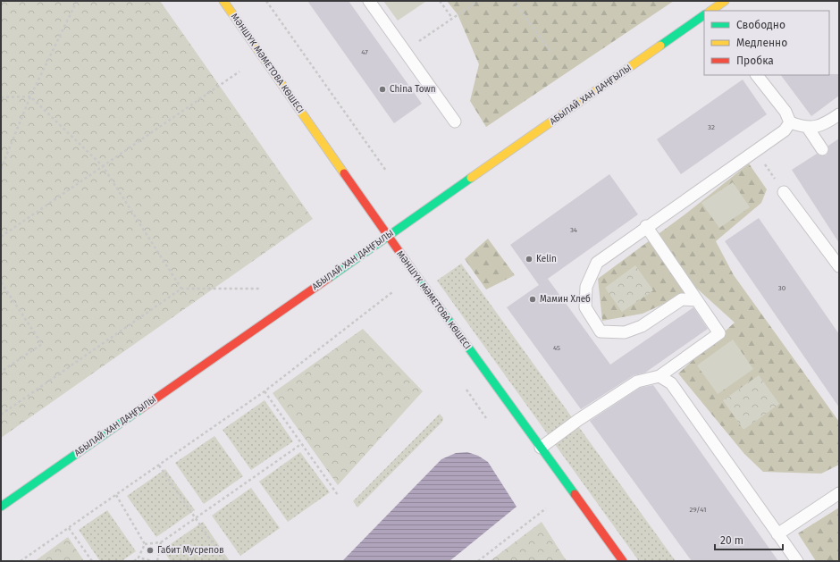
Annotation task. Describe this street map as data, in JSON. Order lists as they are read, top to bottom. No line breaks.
{"streets":{"street":["МӘНШҮК МӘМЕТОВА КӨШЕСІ","АБЫЛАЙ ХАН ДАҢҒЫЛЫ"]},"crossings":[["МӘНШҮК МӘМЕТОВА КӨШЕСІ","АБЫЛАЙ ХАН ДАҢҒЫЛЫ"]],"places":["China Town","Kelin","Мамин Хлеб","Габит Мусрепов"],"house_numbers":["47","32","34","30","45","29/41"],"legend":["Свободно","Медленно","Пробка"],"scale_bar":"20 m"}
